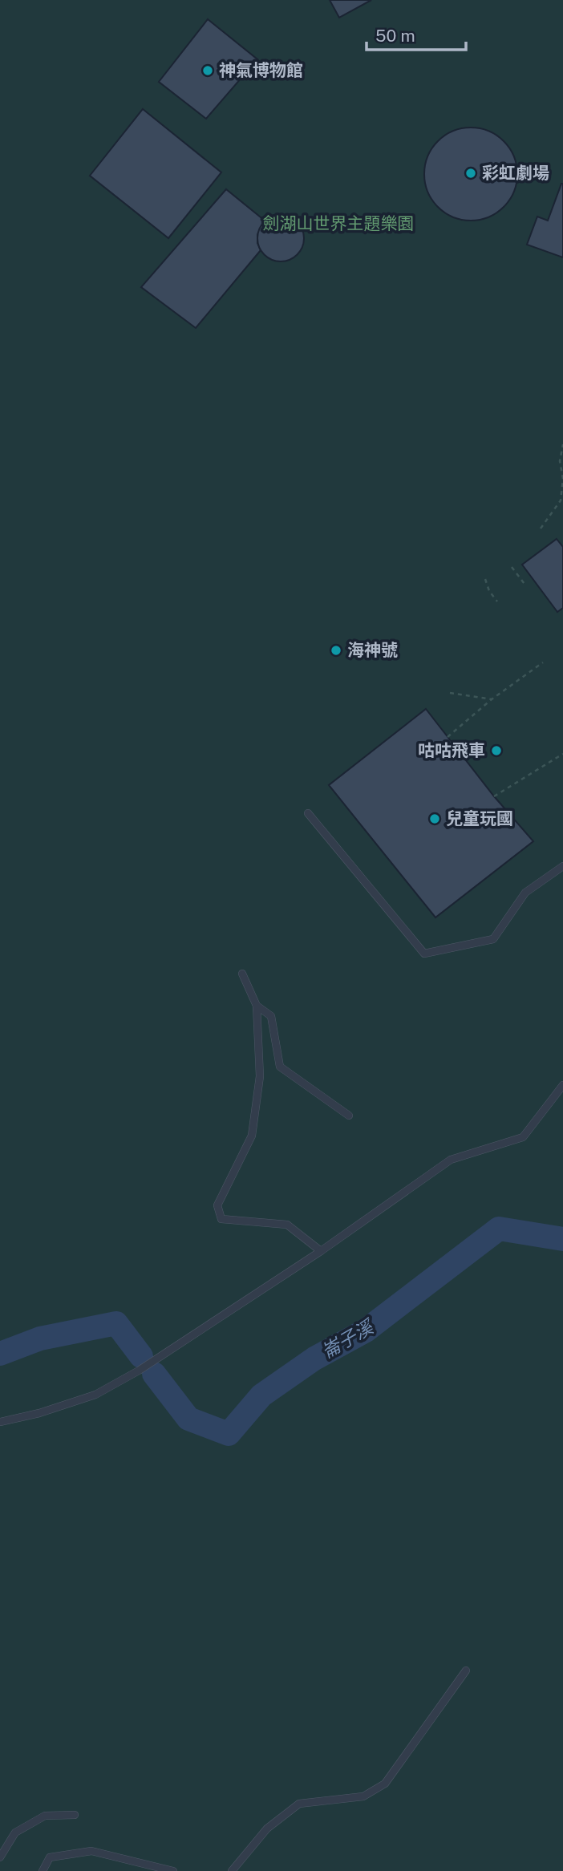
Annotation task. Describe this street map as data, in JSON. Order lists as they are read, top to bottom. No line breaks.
{"water":["崙子溪"],"parks":["劍湖山世界主題樂園"],"places":["神氣博物館","彩虹劇場","海神號","咕咕飛車","兒童玩國"],"scale_bar":"50 m"}
